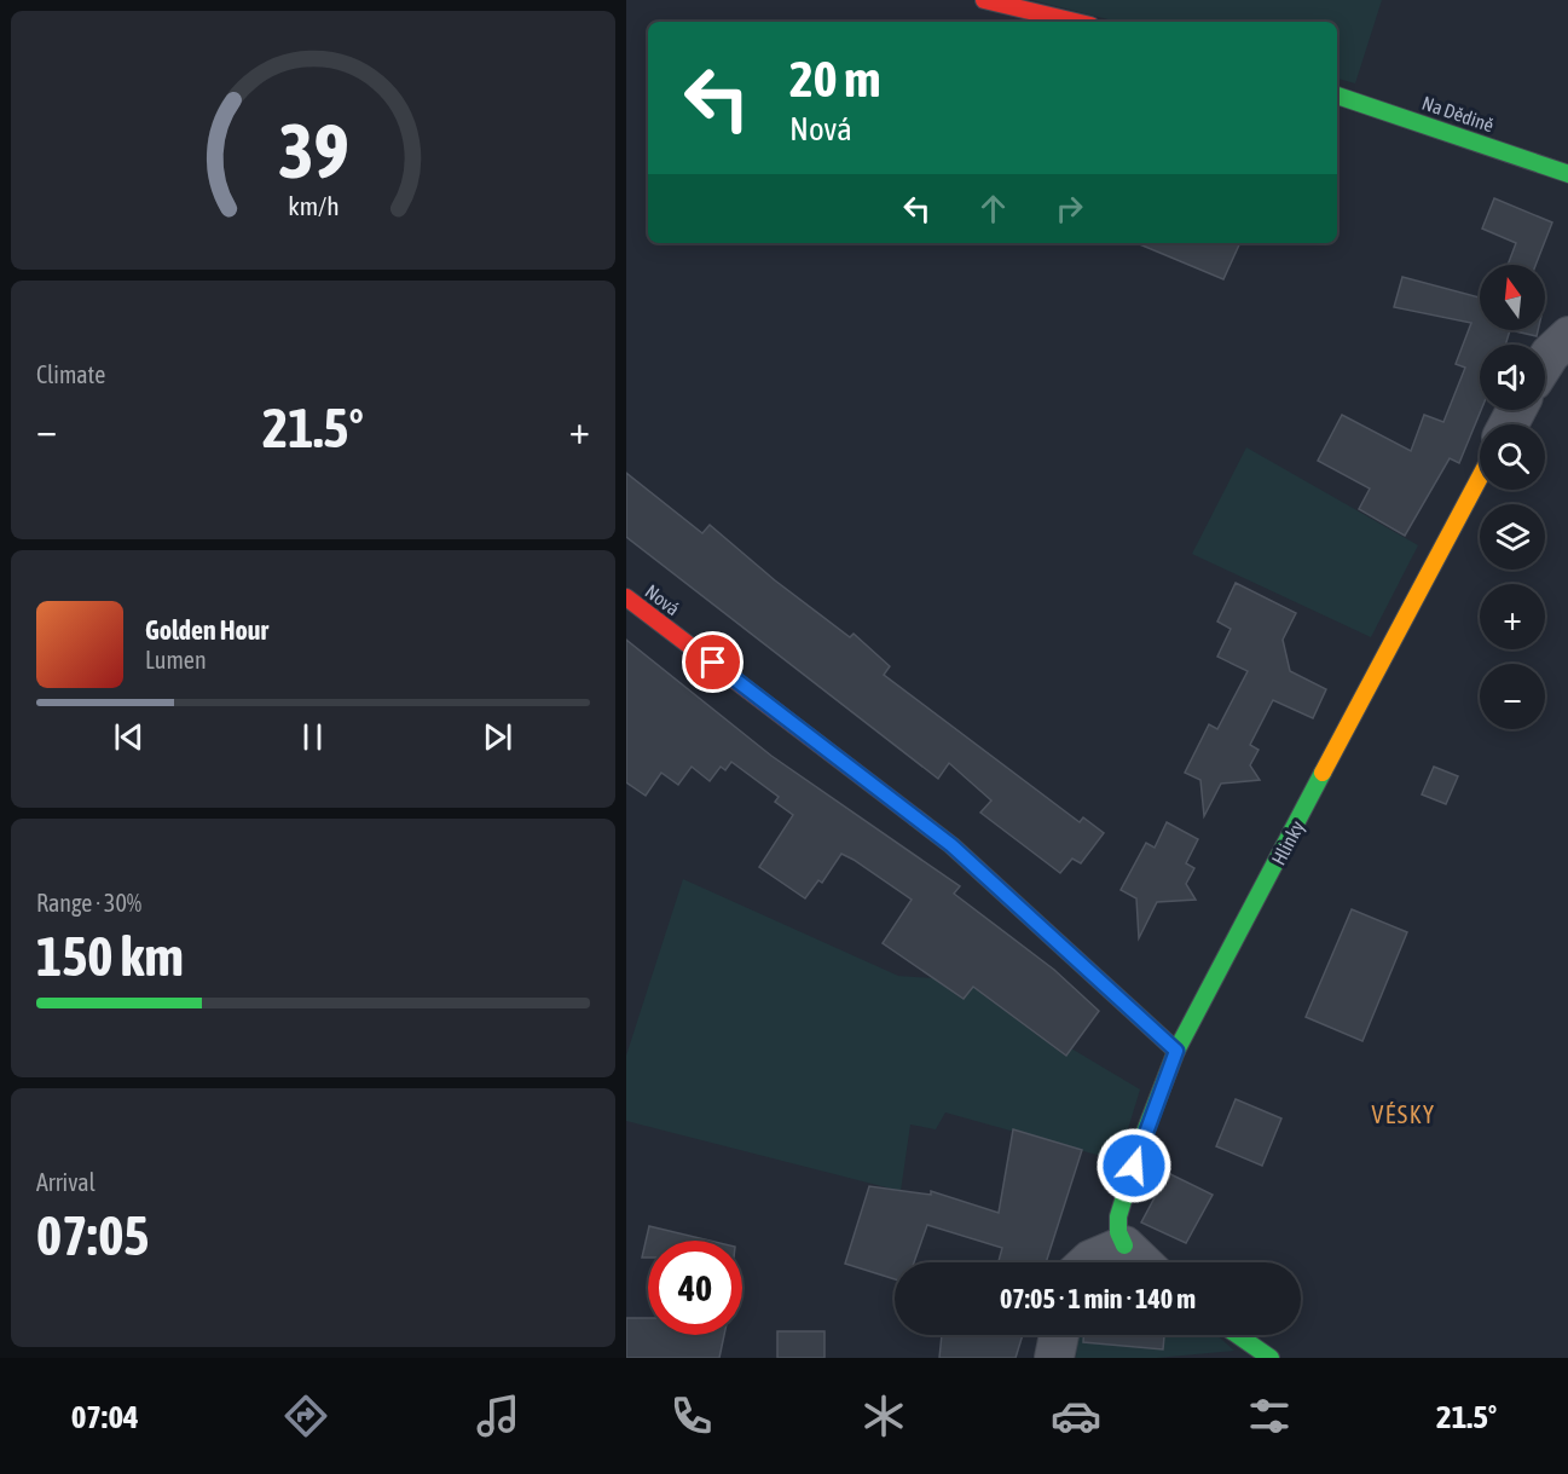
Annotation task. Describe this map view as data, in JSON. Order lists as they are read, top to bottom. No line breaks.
{"streets":{"street":["Na Dědině","Nová","Hlinky"]},"crossings":[["Nová","Hlinky"]],"districts":["VÉSKY"],"north":"top","page":{"turn":["20 m","Nová"],"map_buttons":["+","−"],"tile":["Climate",["Range · 30%","150 km"],["Arrival","07:05"]],"heat":["−","21.5°","+"],"song":["Golden Hour","Lumen"],"limit":"40","trip":"07:05 · 1 min · 140 m","tabs":["07:04","21.5°"],"gauge":["39","km/h"]}}
